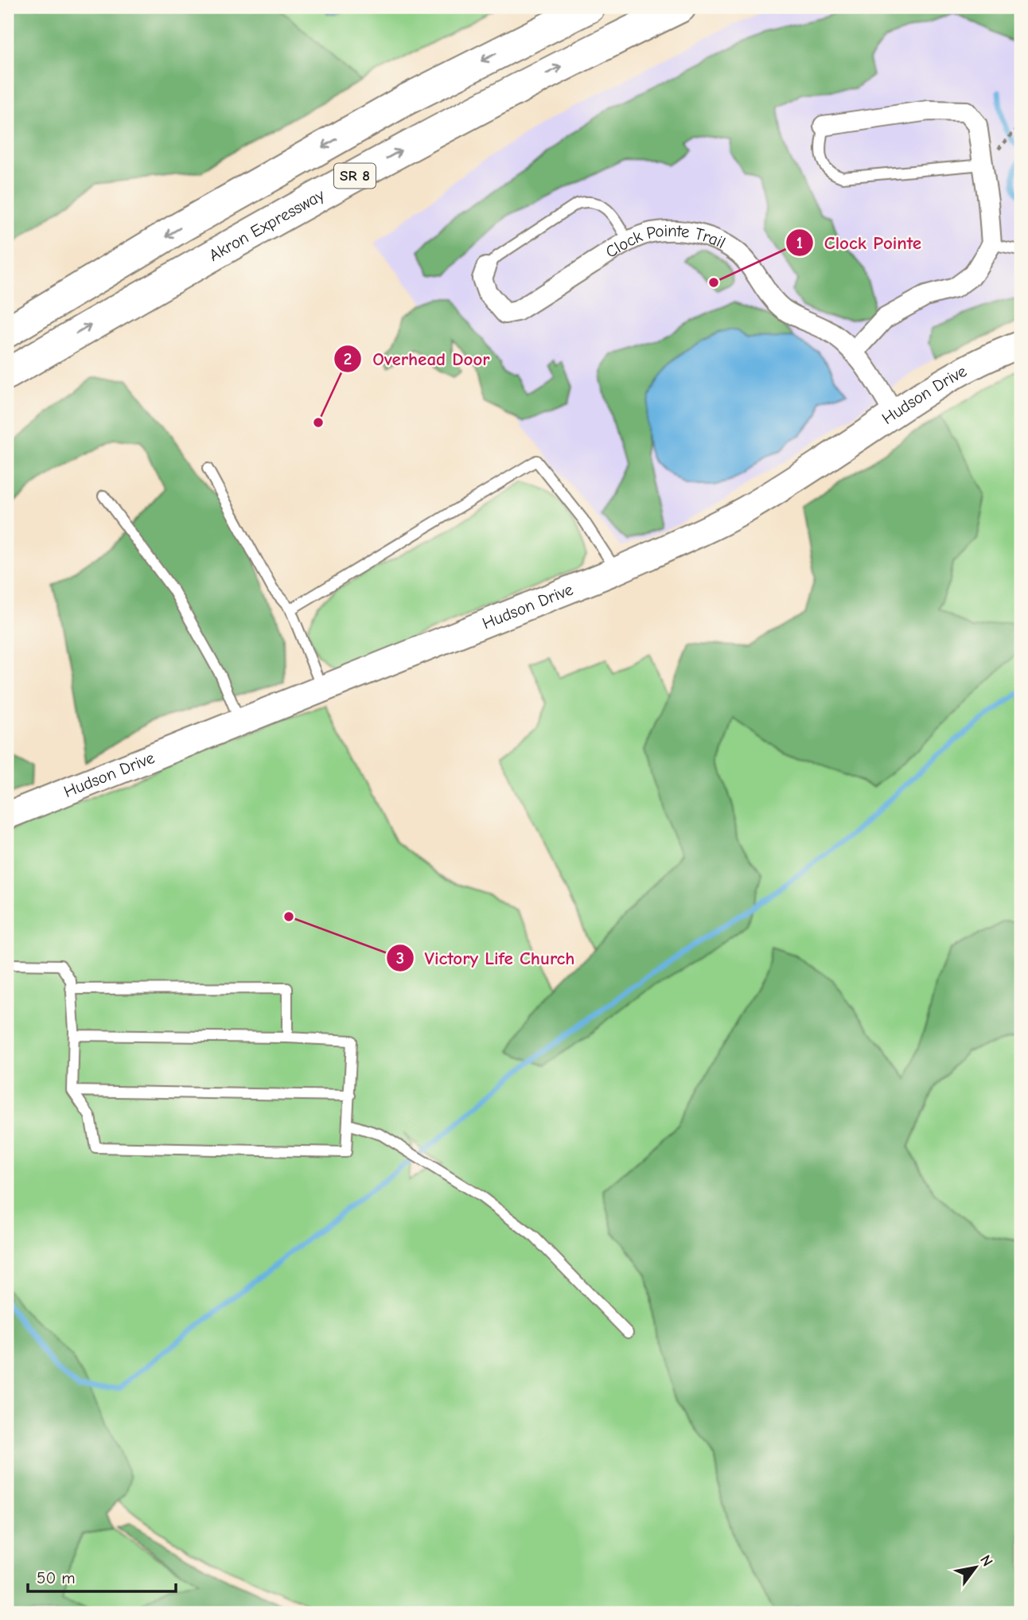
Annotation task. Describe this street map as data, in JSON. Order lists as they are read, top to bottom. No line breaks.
{"streets":{"highway":["SR 8","Akron Expressway"],"street":["Clock Pointe Trail","Hudson Drive"]},"crossings":[["Clock Pointe Trail","Hudson Drive"]],"places":["Clock Pointe","Overhead Door","Victory Life Church"],"scale_bar":"50 m","north":"top right"}
